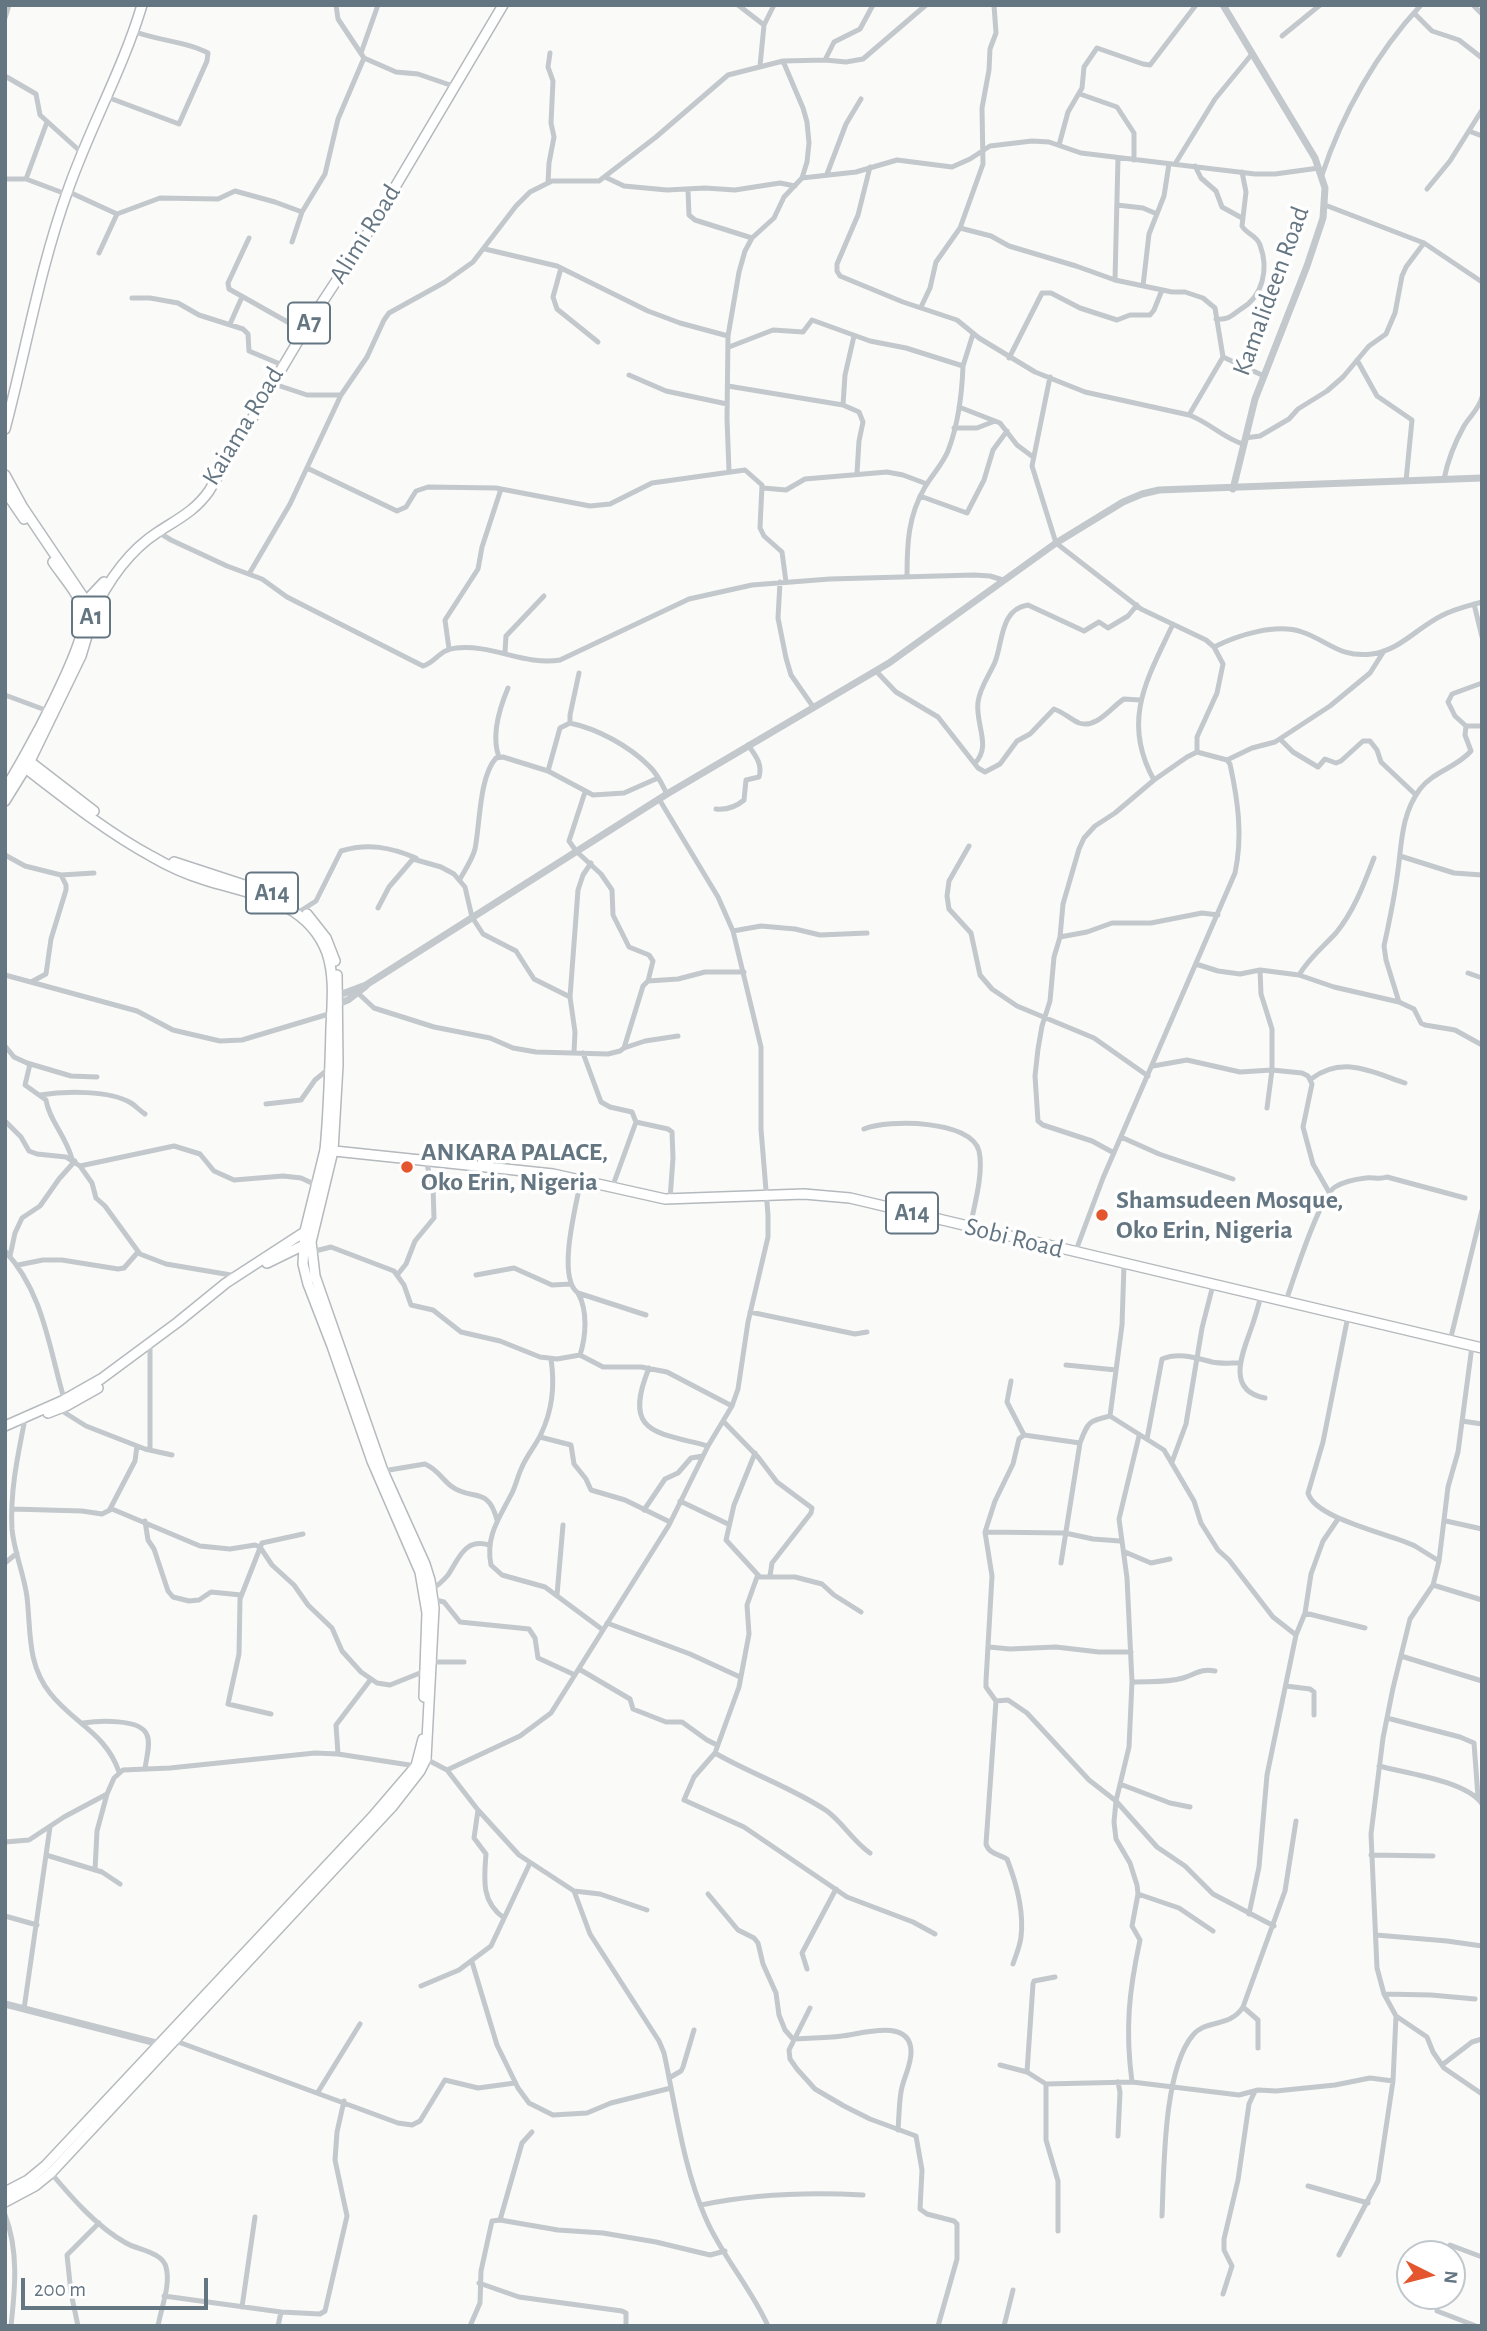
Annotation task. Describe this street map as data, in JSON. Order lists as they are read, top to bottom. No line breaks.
{"streets":{"main road":["Alimi Road","A7","Kaiama Road","A1","A14","Sobi Road"],"street":["Kamalideen Road"]},"crossings":[["Alimi Road","Kaiama Road"],["Alimi Road","A1"],["Kaiama Road","A1"],["A1","A14"],["A14","Sobi Road"]],"places":["ANKARA PALACE, Oko Erin, Nigeria","Shamsudeen Mosque, Oko Erin, Nigeria"],"scale_bar":"200 m","north":"right"}
